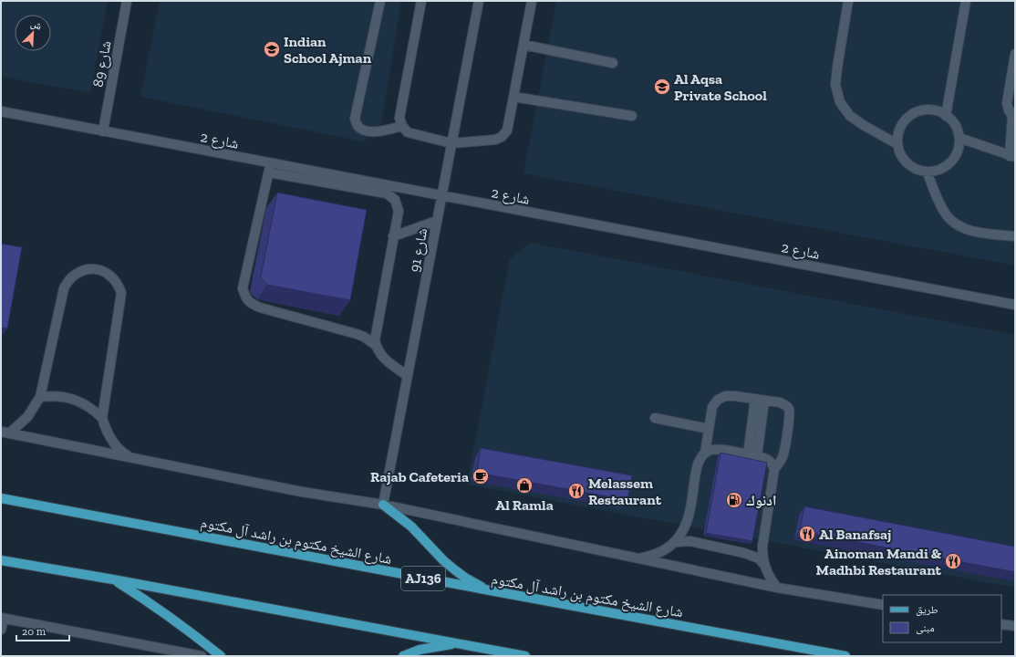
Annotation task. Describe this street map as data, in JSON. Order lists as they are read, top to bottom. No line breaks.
{"streets":{"main road":["شارع الشيخ مكتوم بن راشد آل مكتوم","AJ136"],"street":["شارع 89","شارع 2","شارع 91"]},"crossings":[["شارع 89","شارع 2"],["شارع 2","شارع 91"]],"places":{"school or university":["Indian School Ajman","Al Aqsa Private School"],"cafe":["Rajab Cafeteria"],"shop":["Al Ramla"],"restaurant":["Melassem Restaurant","Al Banafsaj","Ainoman Mandi & Madhbi Restaurant"],"fuel station":["ادنوك"]},"legend":["طريق","مبنى"],"scale_bar":"20 m","north":"top right"}
